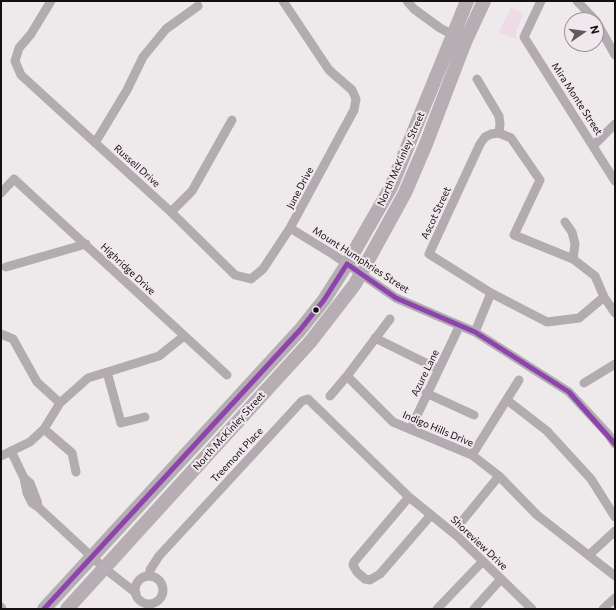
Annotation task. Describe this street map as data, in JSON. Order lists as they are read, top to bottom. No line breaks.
{"streets":{"main road":["North McKinley Street"],"street":["Mira Monte Street","Russell Drive","June Drive","Ascot Street","Mount Humphries Street","Highridge Drive","Azure Lane","Indigo Hills Drive","Treemont Place","Shoreview Drive"]},"crossings":[["North McKinley Street","Mount Humphries Street"],["Russell Drive","June Drive"],["June Drive","Mount Humphries Street"],["Mount Humphries Street","Azure Lane"],["Azure Lane","Indigo Hills Drive"],["Treemont Place","Shoreview Drive"]],"north":"right"}
